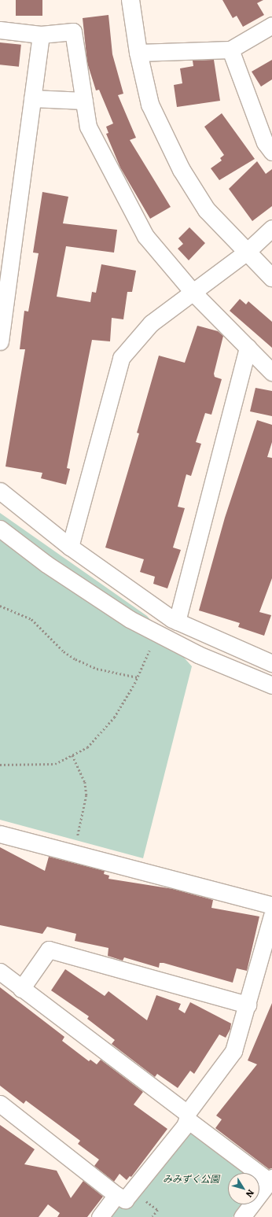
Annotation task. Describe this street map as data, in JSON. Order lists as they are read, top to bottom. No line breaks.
{"parks":["みみずく公園"],"north":"bottom right"}
